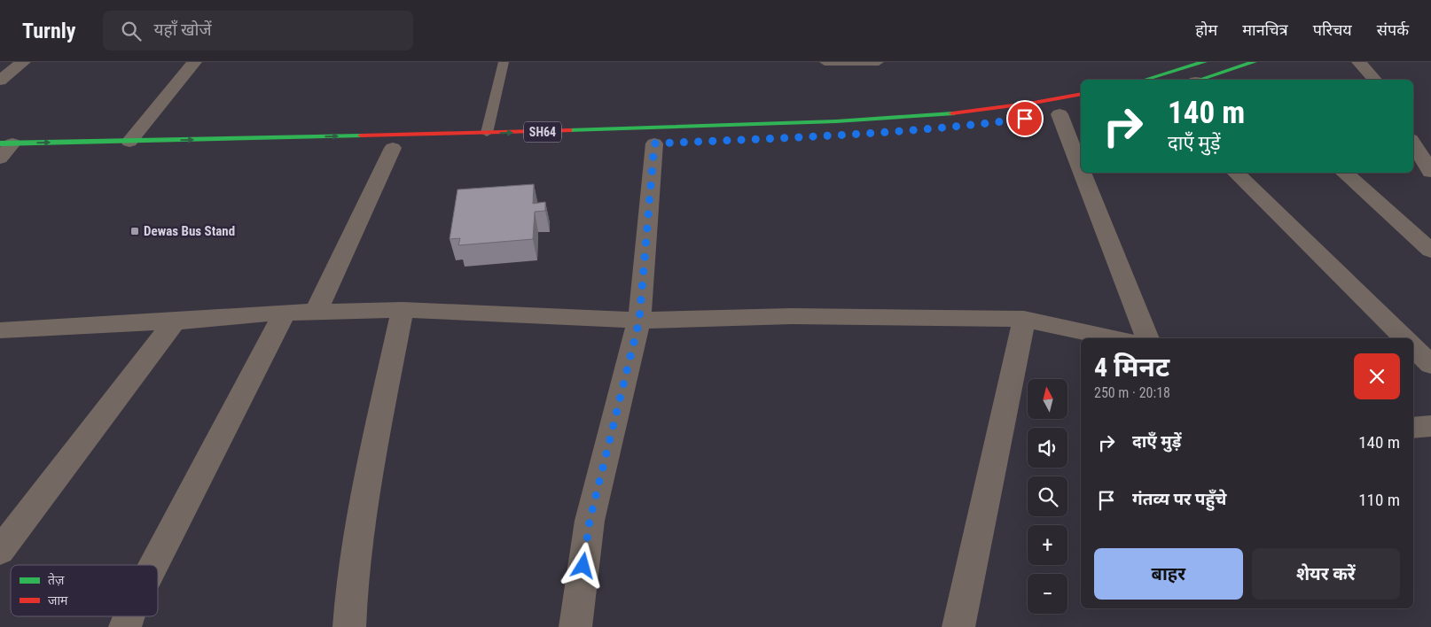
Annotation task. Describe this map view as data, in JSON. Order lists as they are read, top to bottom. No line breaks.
{"streets":{"main road":["SH64"]},"places":{"transit":["Dewas Bus Stand"]},"legend":["तेज़","जाम"],"north":"top","page":{"header":"Turnly","search":"यहाँ खोजें","nav":["होम","मानचित्र","परिचय","संपर्क"],"turn":["140 m","दाएँ मुड़ें"],"heading":["4 मिनट","250 m · 20:18"],"map_buttons":["+","−"],"list":[{"name":"दाएँ मुड़ें","value":"140 m"},{"name":"गंतव्य पर पहुँचे","value":"110 m"}],"buttons":["बाहर","शेयर करें"]}}
